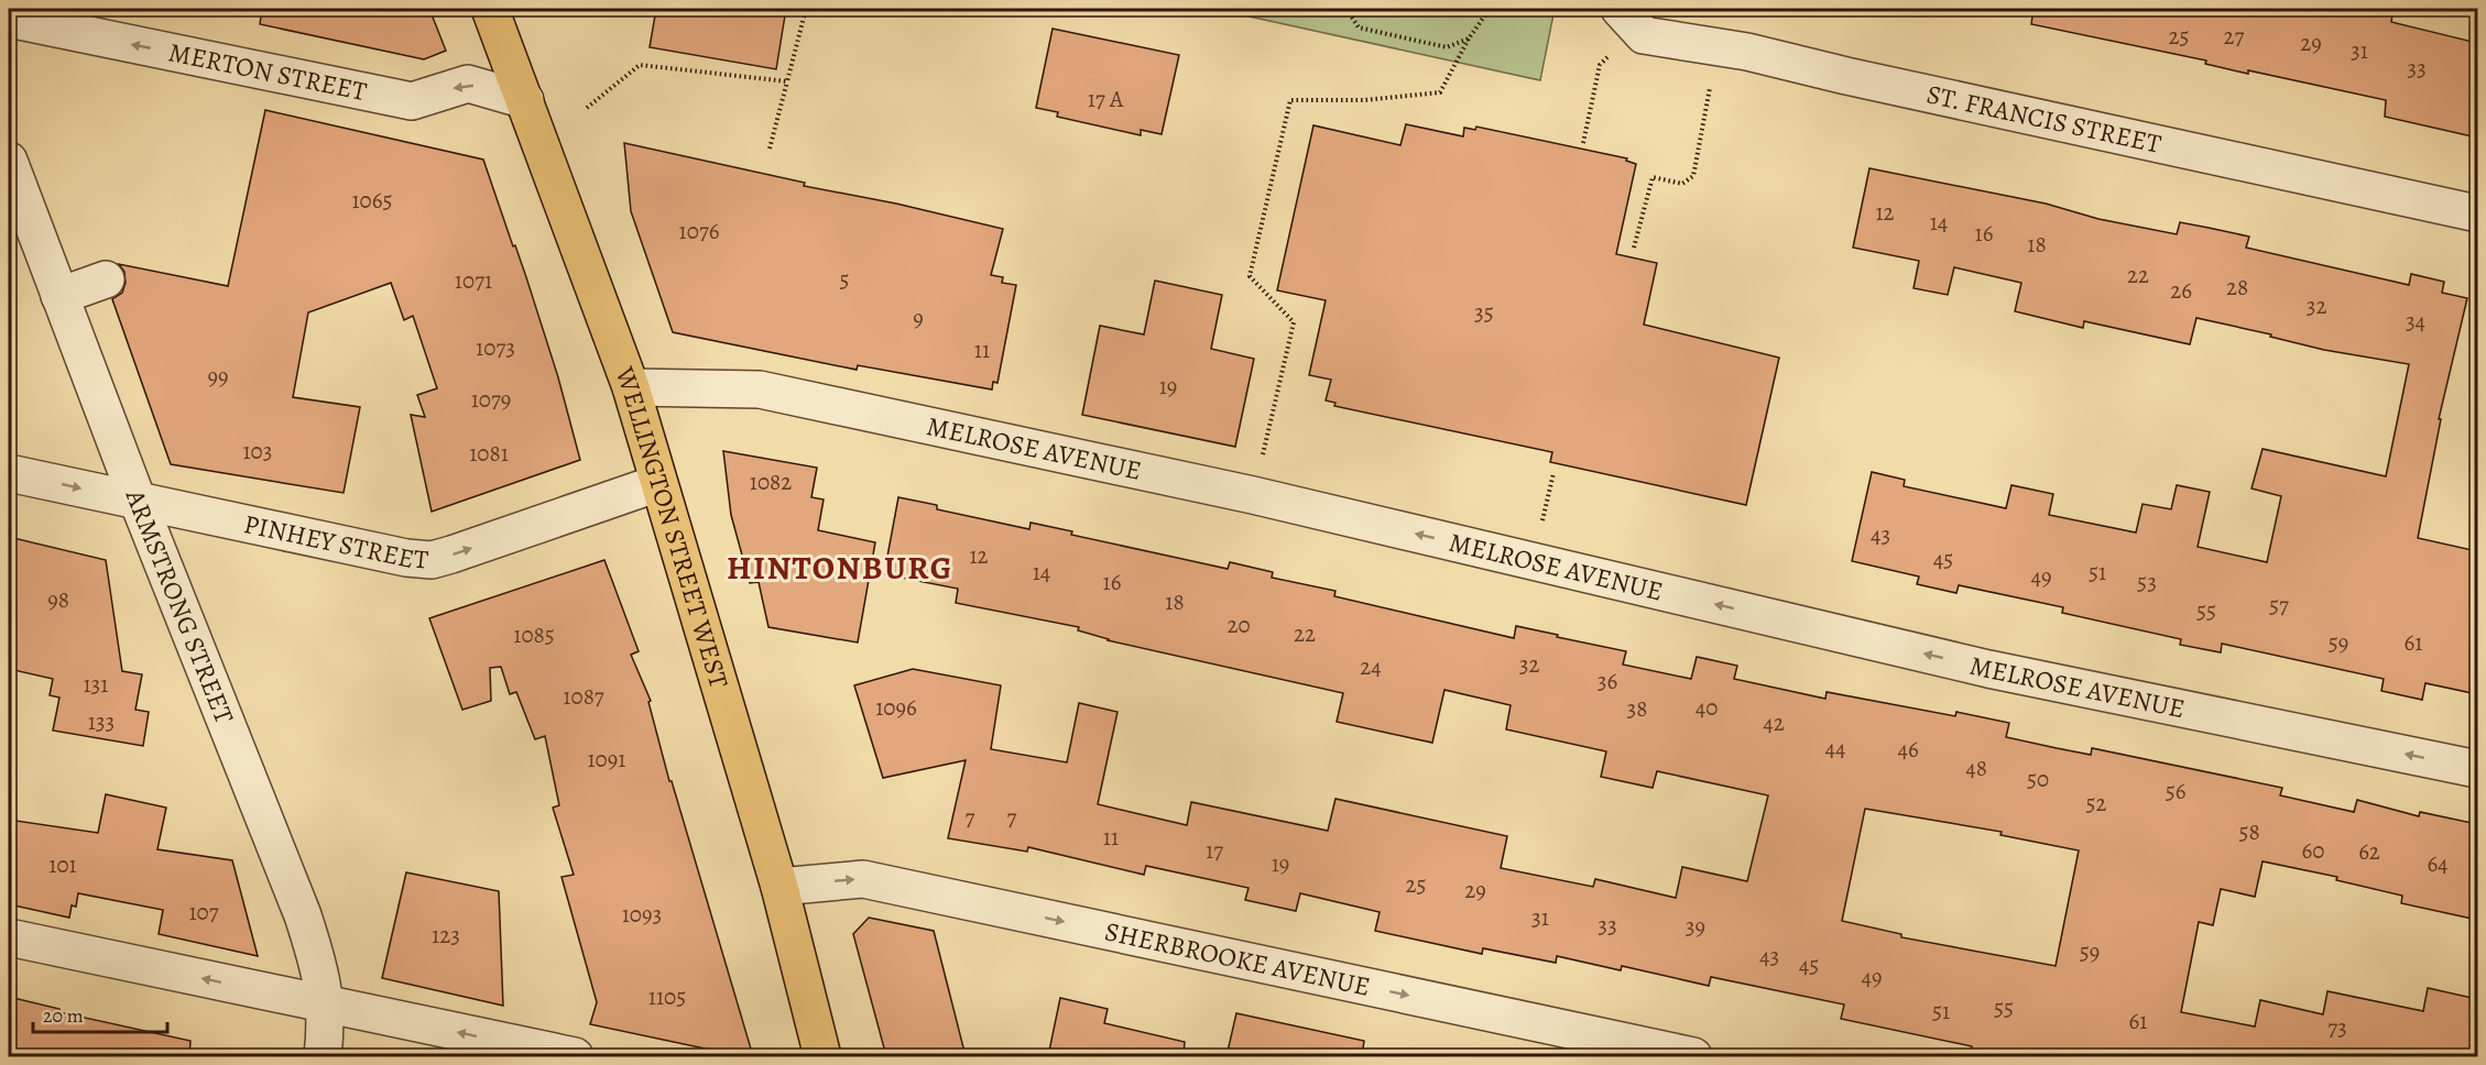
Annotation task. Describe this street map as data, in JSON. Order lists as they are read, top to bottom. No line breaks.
{"streets":{"main road":["WELLINGTON STREET WEST"],"street":["MERTON STREET","ST. FRANCIS STREET","MELROSE AVENUE","PINHEY STREET","ARMSTRONG STREET","SHERBROOKE AVENUE"]},"crossings":[["MERTON STREET","WELLINGTON STREET WEST"],["MELROSE AVENUE","WELLINGTON STREET WEST"],["WELLINGTON STREET WEST","PINHEY STREET"],["WELLINGTON STREET WEST","SHERBROOKE AVENUE"],["PINHEY STREET","ARMSTRONG STREET"]],"one_way":["MERTON STREET","MELROSE AVENUE","PINHEY STREET","SHERBROOKE AVENUE"],"districts":["HINTONBURG"],"house_numbers":["25","27","29","31","33","17 A","1065","12","14","1076","16","18","22","5","1071","28","26","32","35","9","34","1073","11","99","19","1079","103","1081","1082","43","12","45","14","51","49","16","53","98","18","57","55","20","22","1085","59","61","32","24","36","131","1087","1096","40","38","133","42","44","46","1091","48","50","56","52","7","7","58","11","17","60","62","19","64","101","25","29","107","1093","31","33","39","123","59","43","45","49","1105","55","51","61","73"],"scale_bar":"20 m"}
